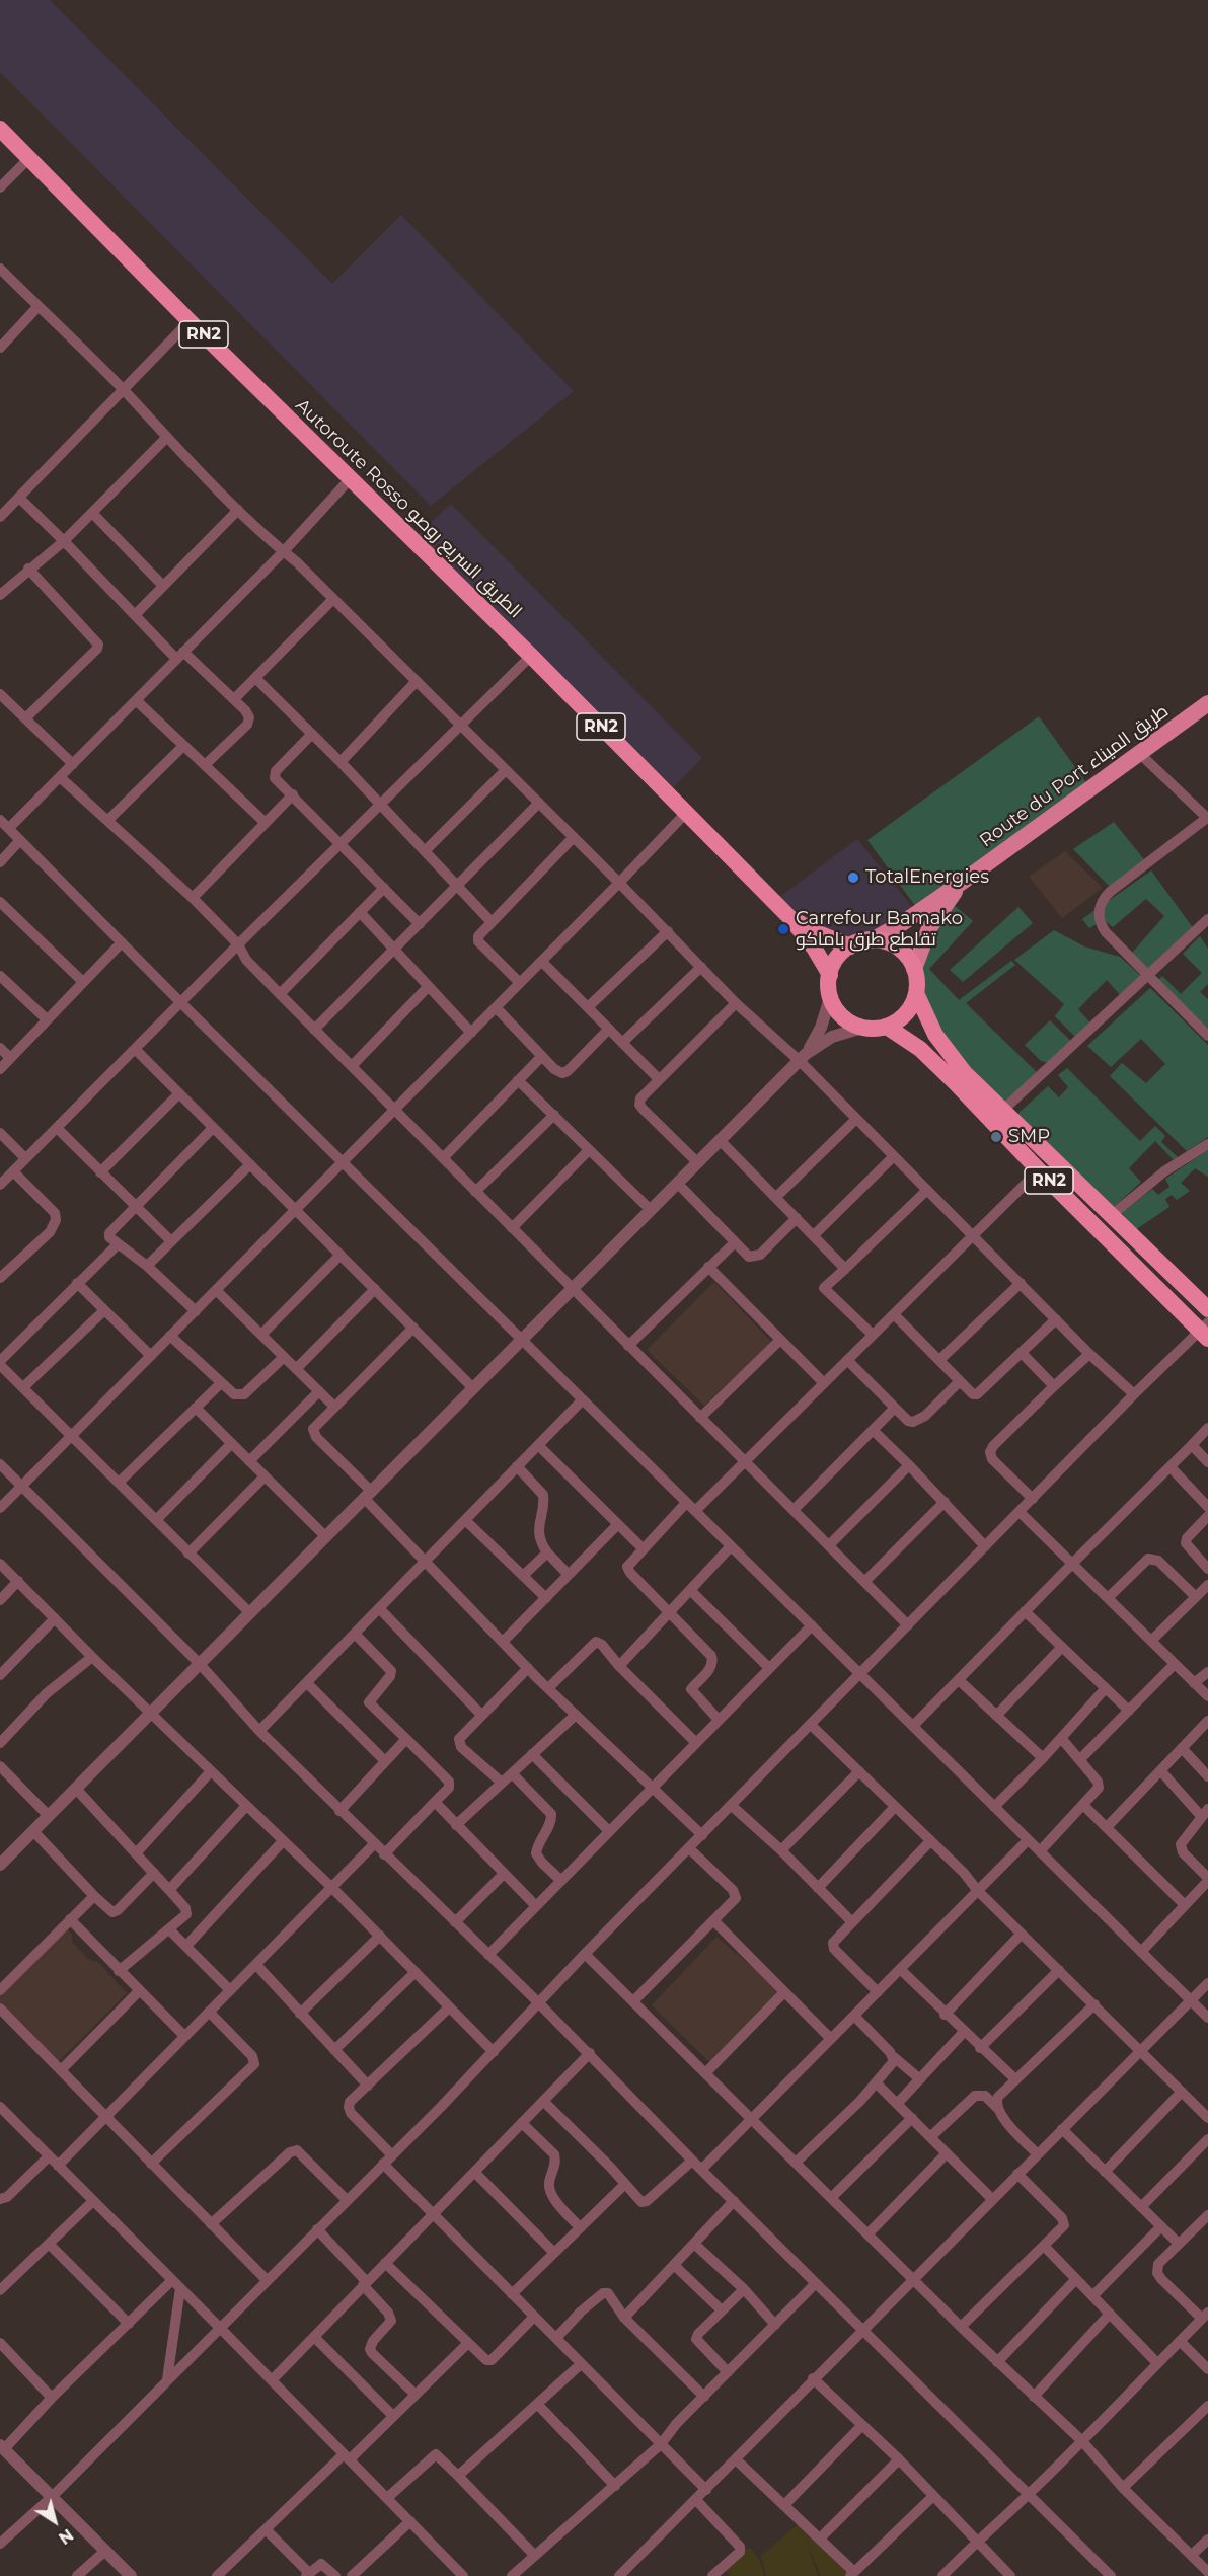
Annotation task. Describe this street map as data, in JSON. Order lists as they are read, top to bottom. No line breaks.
{"streets":{"highway":["RN2","Autoroute Rosso الطريق السريع روصو"],"main road":["Route du Port طريق الميناء"]},"crossings":[["RN2","Autoroute Rosso الطريق السريع روصو"],["RN2","Route du Port طريق الميناء"],["Autoroute Rosso الطريق السريع روصو","Route du Port طريق الميناء"]],"places":["TotalEnergies","Carrefour Bamako تقاطع طرق باماكو","SMP"],"north":"bottom right"}
